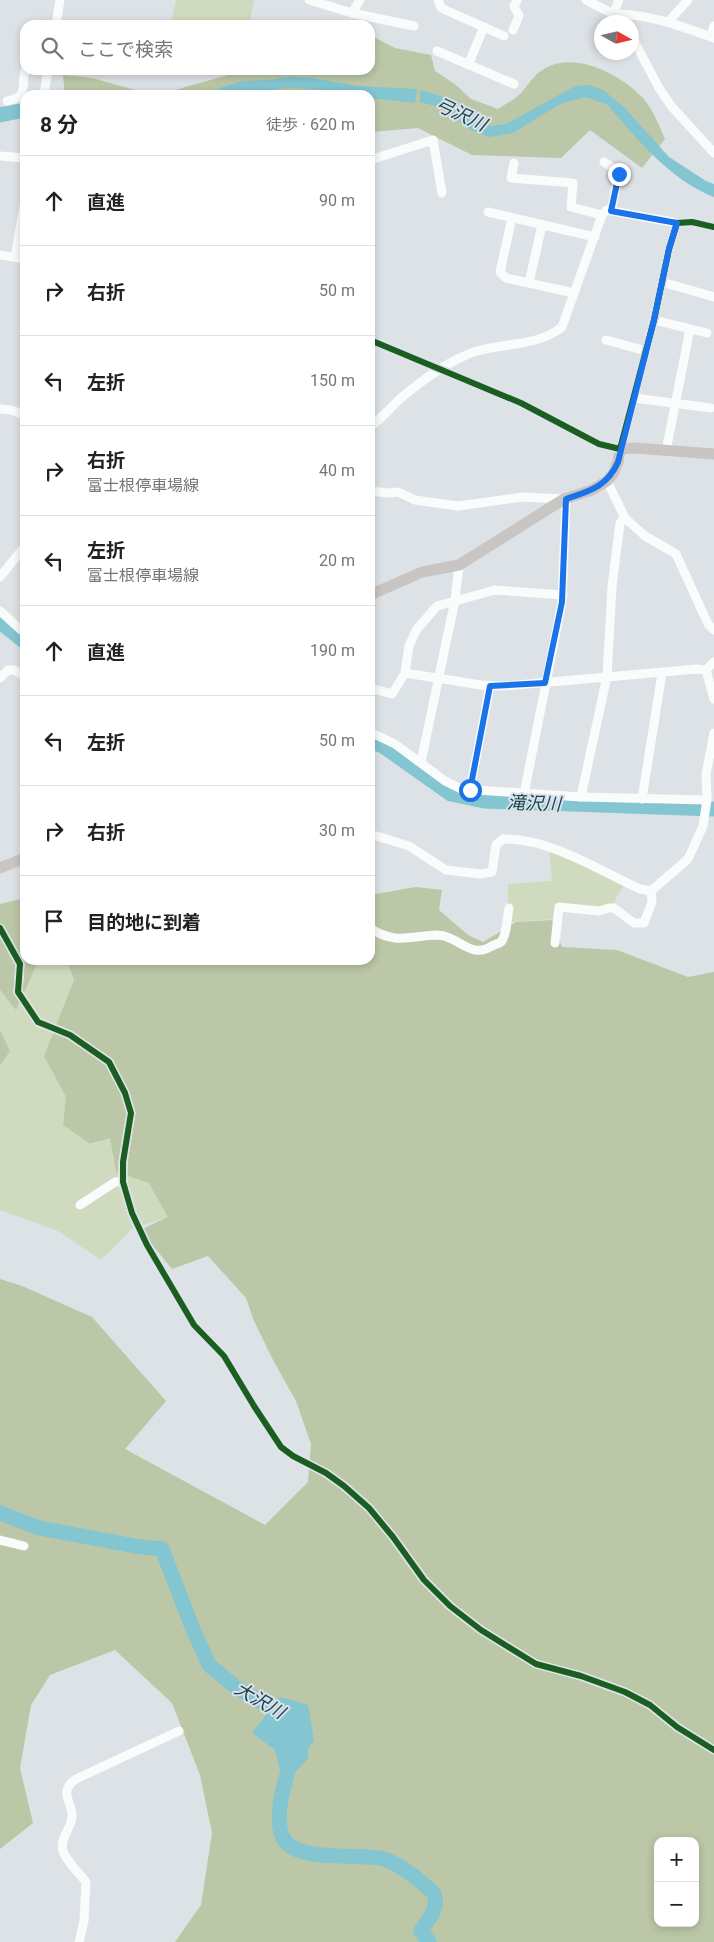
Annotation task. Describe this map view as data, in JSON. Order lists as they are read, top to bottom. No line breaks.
{"water":["弓沢川","滝沢川","大沢川"],"north":"right","page":{"search":"ここで検索","heading":["8 分","徒歩 · 620 m"],"list":[["直進","90 m"],["右折","50 m"],["左折","150 m"],["右折","富士根停車場線","40 m"],["左折","富士根停車場線","20 m"],["直進","190 m"],["左折","50 m"],["右折","30 m"],"目的地に到着"],"map_buttons":["+","−"]}}
